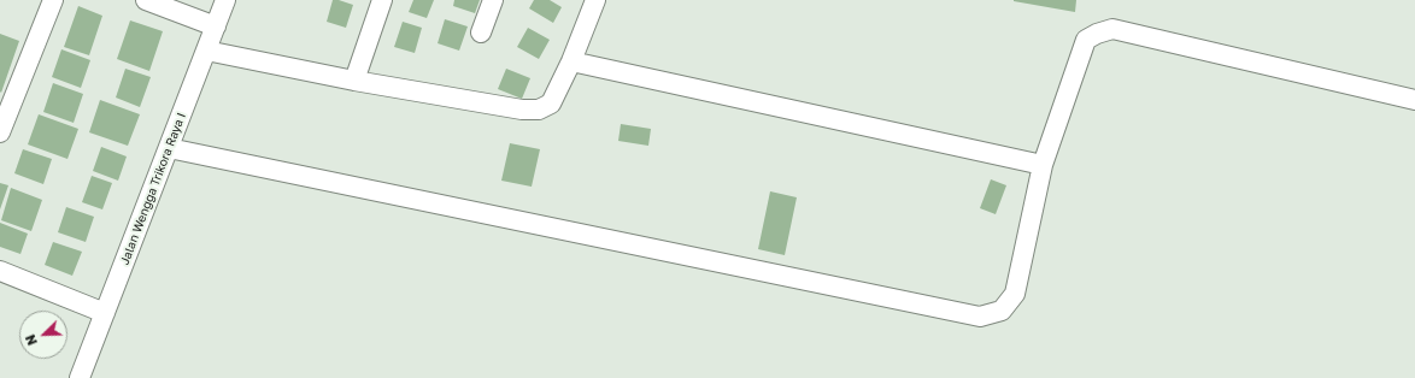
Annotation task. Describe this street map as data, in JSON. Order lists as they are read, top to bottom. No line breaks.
{"streets":{"street":["Jalan Wengga Trikora Raya I"]},"north":"bottom left"}
